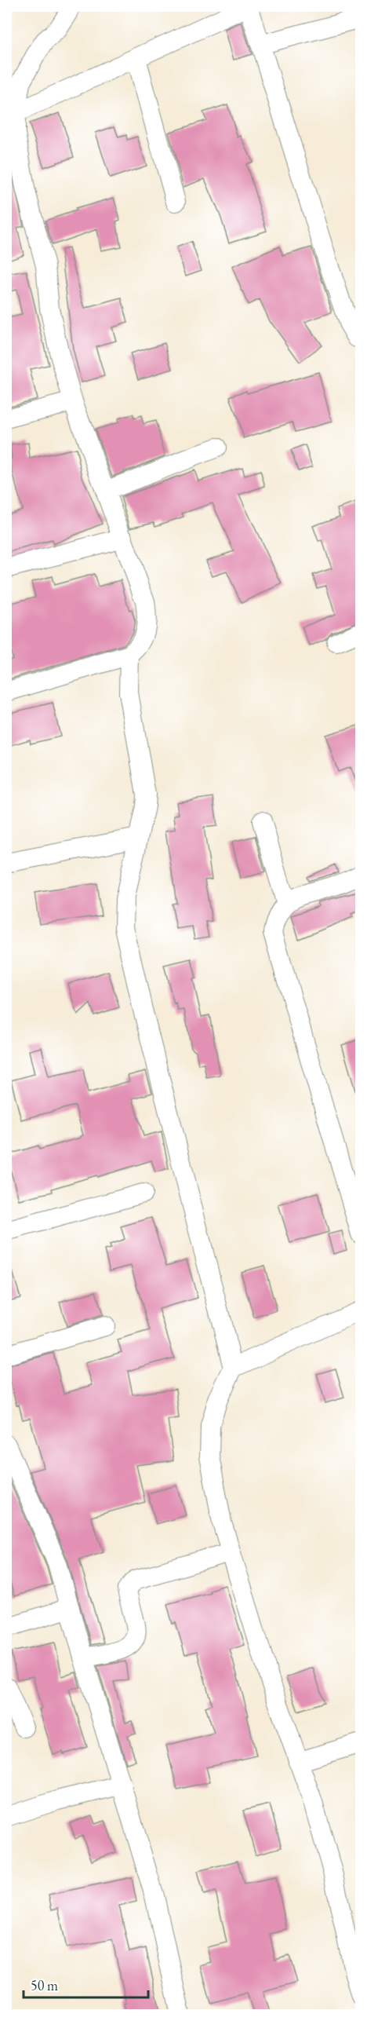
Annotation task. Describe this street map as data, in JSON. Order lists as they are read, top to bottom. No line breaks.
{"scale_bar":"50 m"}
